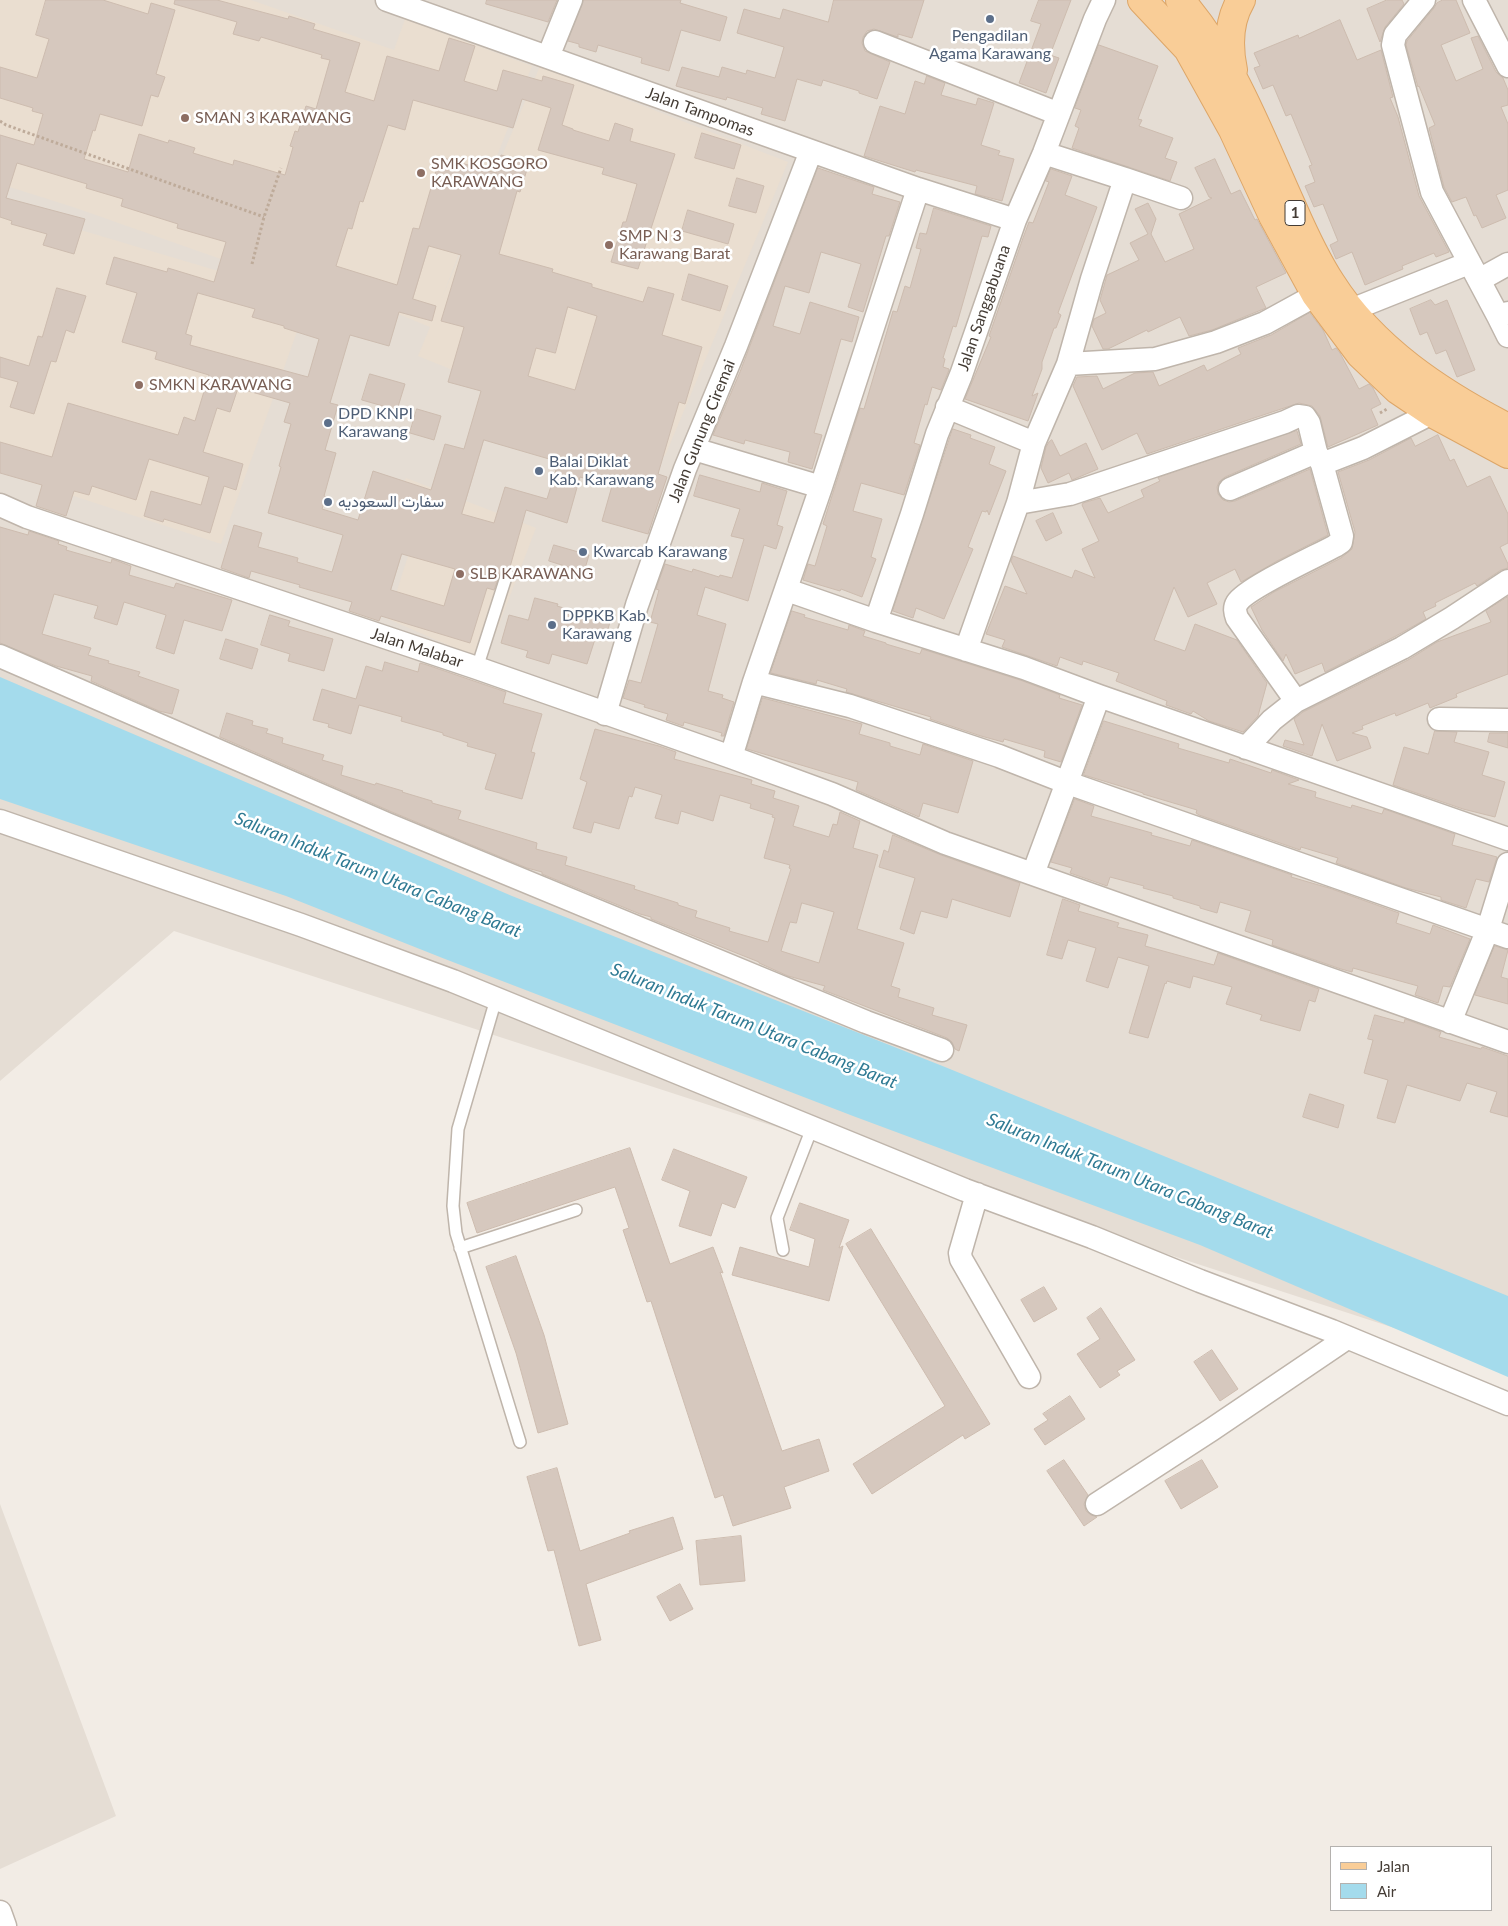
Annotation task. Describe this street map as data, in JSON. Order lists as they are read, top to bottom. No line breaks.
{"streets":{"main road":["1"],"street":["Jalan Tampomas","Jalan Sanggabuana","Jalan Gunung Ciremai","Jalan Malabar"]},"crossings":[["Jalan Tampomas","Jalan Sanggabuana"],["Jalan Tampomas","Jalan Gunung Ciremai"],["Jalan Gunung Ciremai","Jalan Malabar"]],"water":["Saluran Induk Tarum Utara Cabang Barat"],"places":["Pengadilan Agama Karawang","SMAN 3 KARAWANG","SMK KOSGORO KARAWANG","SMP N 3 Karawang Barat","SMKN KARAWANG","DPD KNPI Karawang","Balai Diklat Kab. Karawang","سفارت السعوديه","Kwarcab Karawang","SLB KARAWANG","DPPKB Kab. Karawang"],"legend":["Jalan","Air"]}
